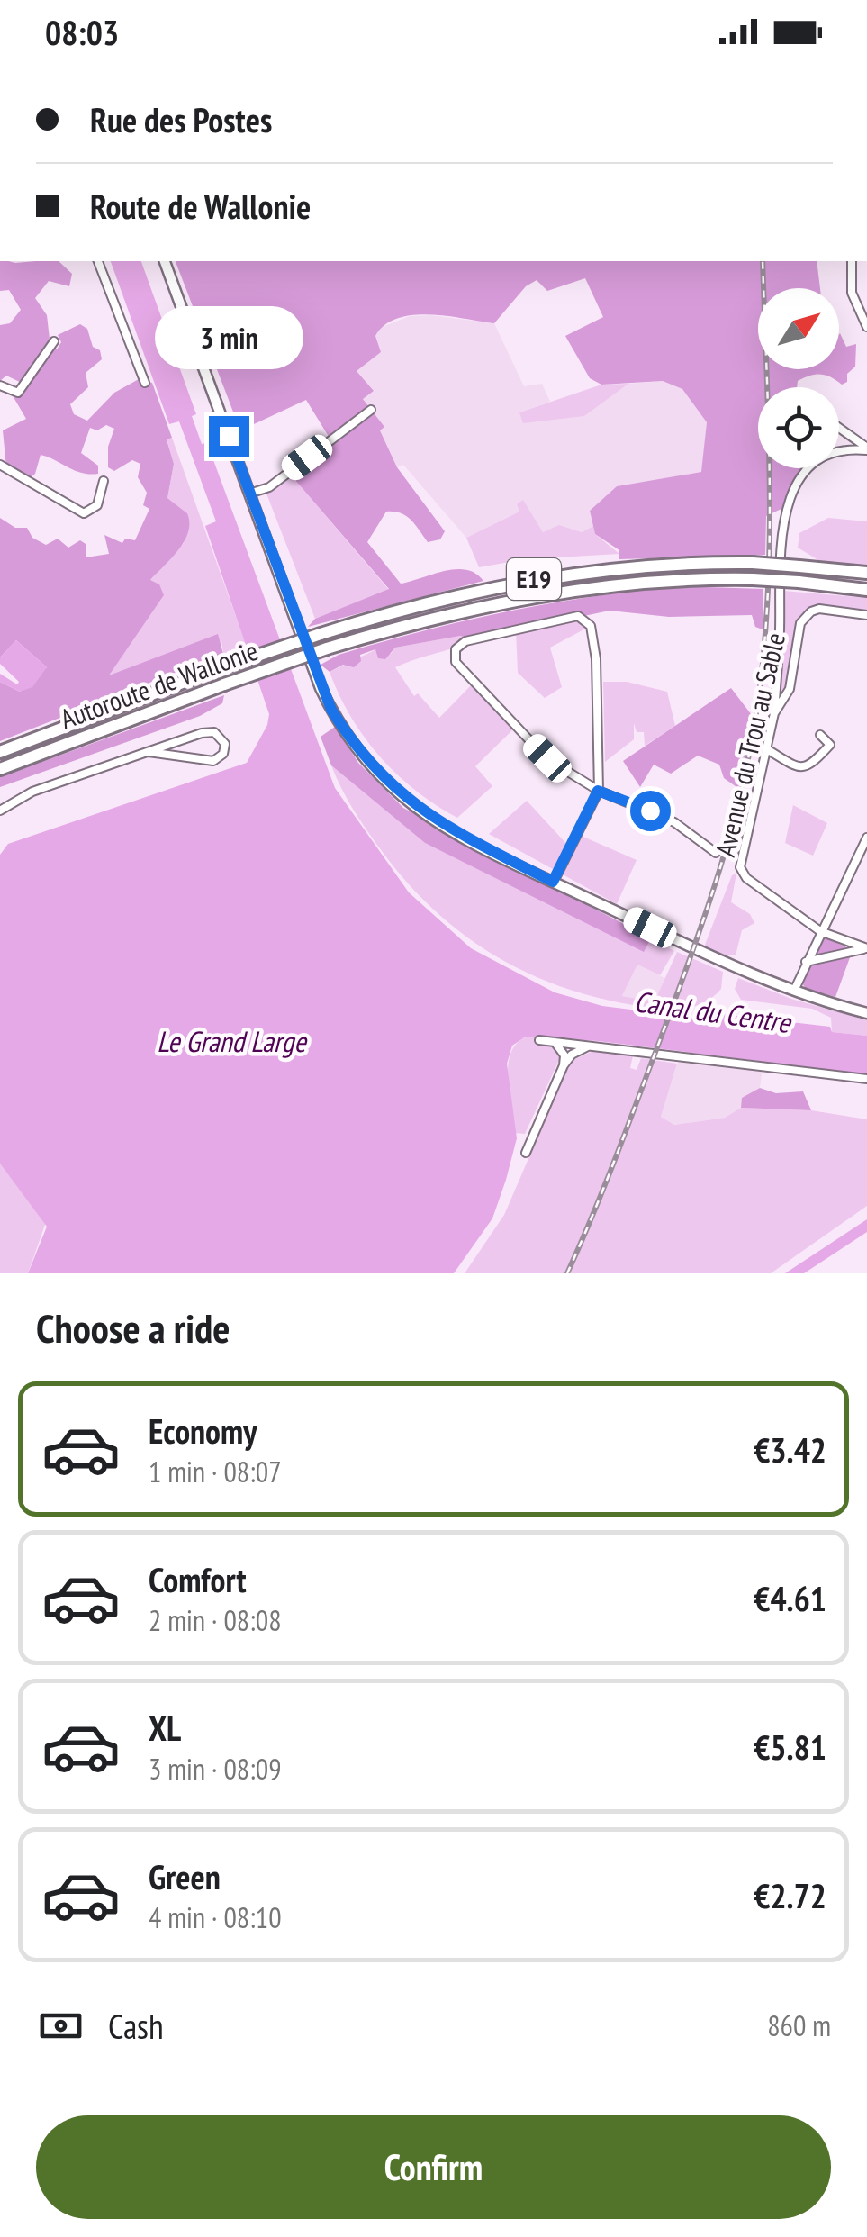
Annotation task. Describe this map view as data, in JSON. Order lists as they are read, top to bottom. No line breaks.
{"streets":{"highway":["E19","Autoroute de Wallonie"],"street":["Avenue du Trou au Sable"]},"water":["Canal du Centre","Le Grand Large"],"north":"top right","page":{"status":"08:03","banner":["Rue des Postes","Route de Wallonie"],"bubble":"3 min","heading":"Choose a ride","list":[{"name":"Economy","note":"1 min · 08:07","value":"€3.42"},{"name":"Comfort","note":"2 min · 08:08","value":"€4.61"},{"name":"XL","note":"3 min · 08:09","value":"€5.81"},{"name":"Green","note":"4 min · 08:10","value":"€2.72"}],"pay":["Cash","860 m"],"buttons":"Confirm"}}
